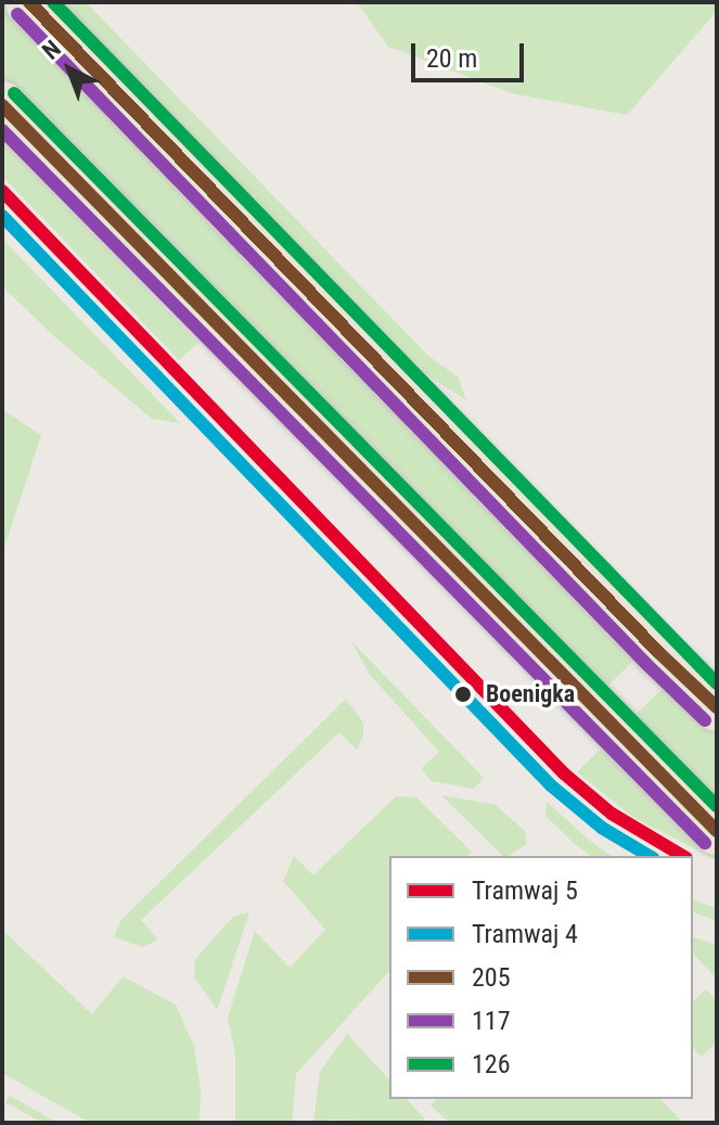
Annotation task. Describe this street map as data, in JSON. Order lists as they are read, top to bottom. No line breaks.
{"places":["Boenigka"],"lines":["transit line 205","transit line 126","transit line 117","tram line 5","tram line 4"],"legend":["Tramwaj 5","Tramwaj 4","205","117","126"],"scale_bar":"20 m","north":"top left"}
